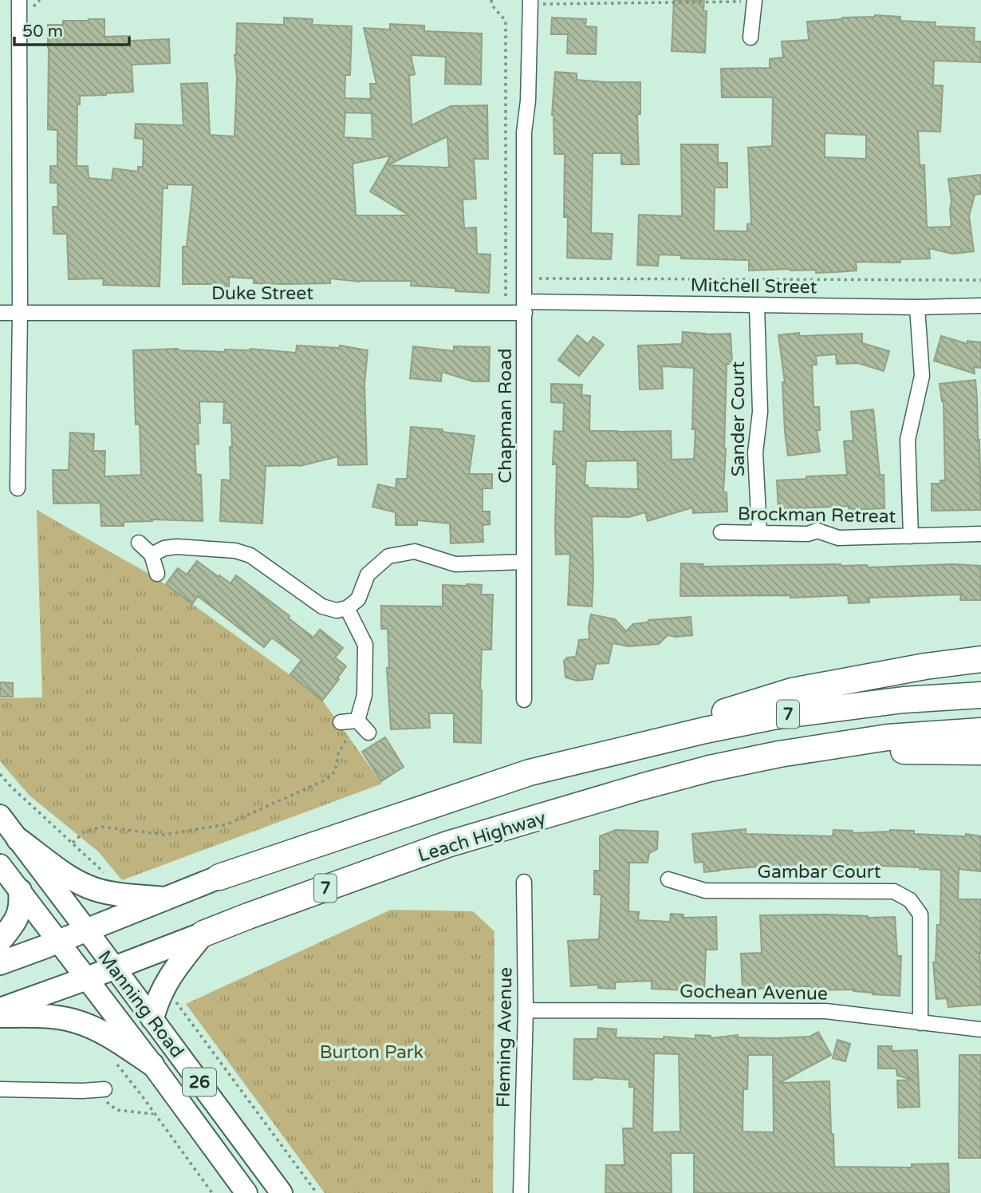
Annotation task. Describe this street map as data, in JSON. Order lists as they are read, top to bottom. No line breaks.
{"streets":{"highway":["7","Leach Highway"],"main road":["Manning Road","26"],"street":["Mitchell Street","Duke Street","Chapman Road","Sander Court","Brockman Retreat","Gambar Court","Gochean Avenue","Fleming Avenue"]},"crossings":[["Mitchell Street","Duke Street"],["Mitchell Street","Chapman Road"],["Mitchell Street","Sander Court"],["Mitchell Street","Brockman Retreat"],["Duke Street","Chapman Road"],["Sander Court","Brockman Retreat"],["7","Manning Road"],["Leach Highway","Manning Road"],["Gambar Court","Gochean Avenue"],["Gochean Avenue","Fleming Avenue"]],"parks":["Burton Park"],"scale_bar":"50 m"}
